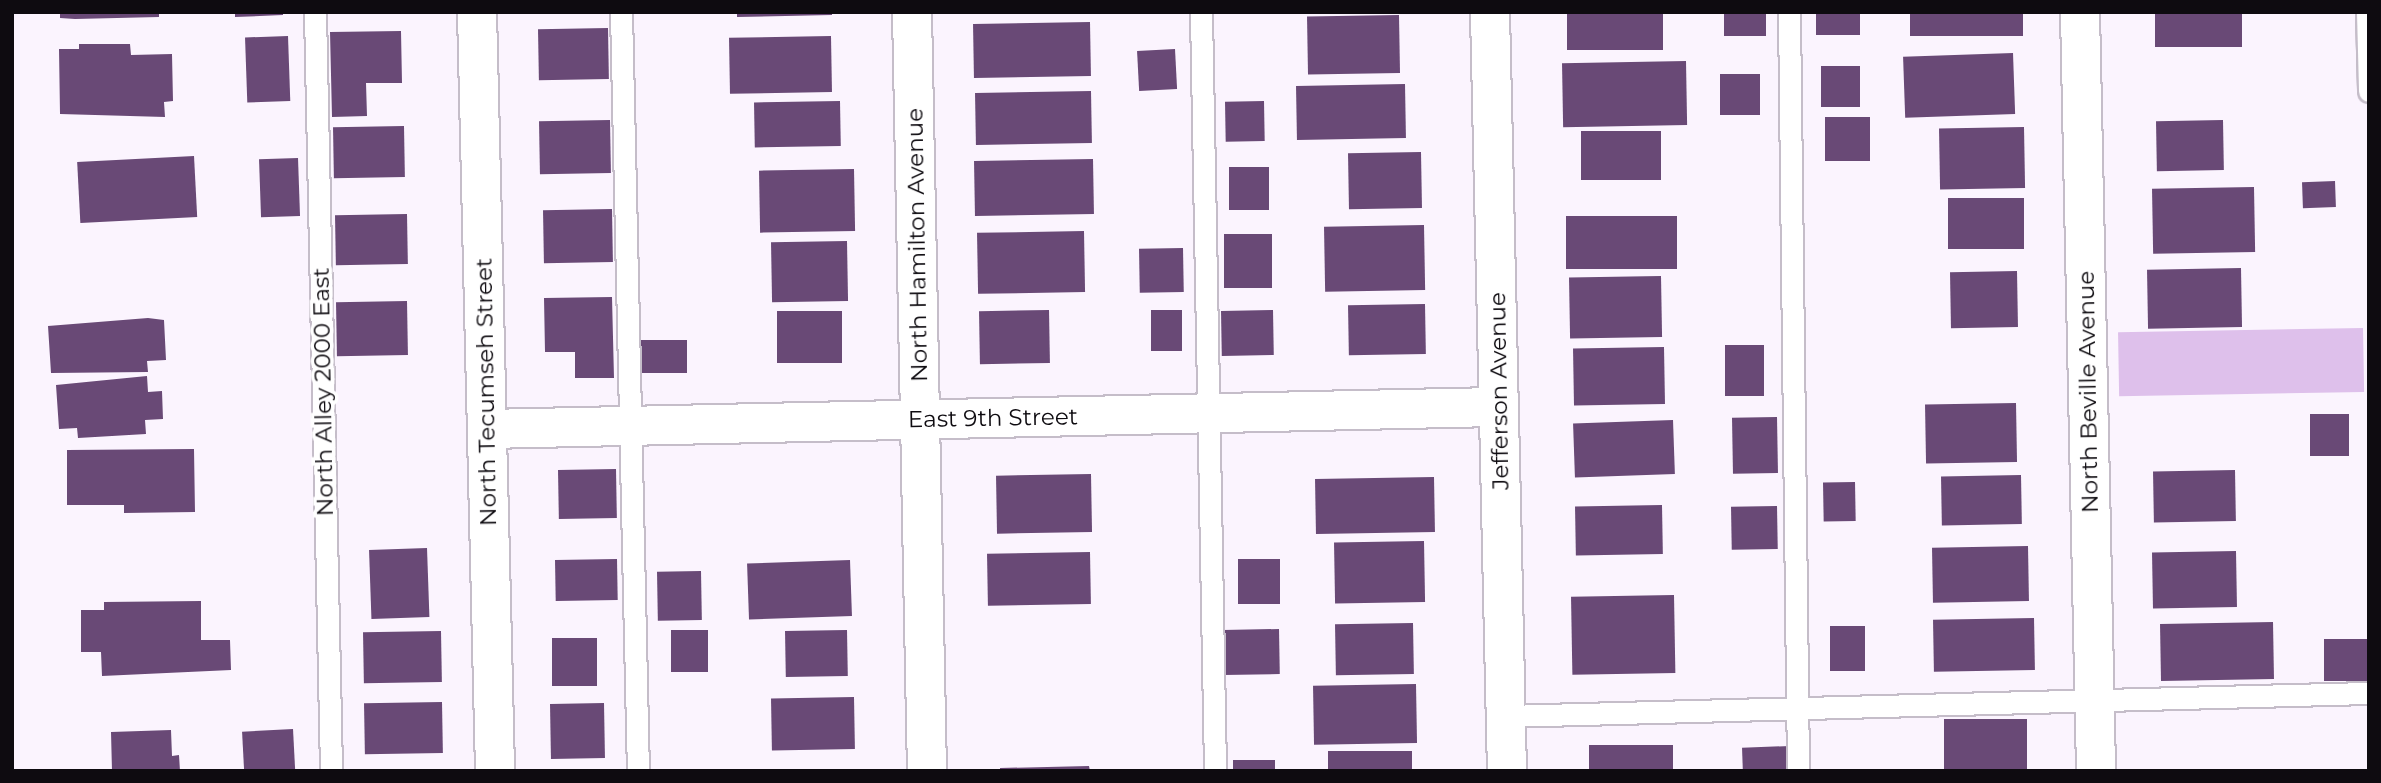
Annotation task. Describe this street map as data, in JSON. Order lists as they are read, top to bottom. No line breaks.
{"streets":{"street":["North Hamilton Avenue","Jefferson Avenue","North Tecumseh Street","North Beville Avenue","East 9th Street"],"lane":["North Alley 2000 East"]},"crossings":[["North Hamilton Avenue","East 9th Street"],["Jefferson Avenue","East 9th Street"],["North Tecumseh Street","East 9th Street"]]}
